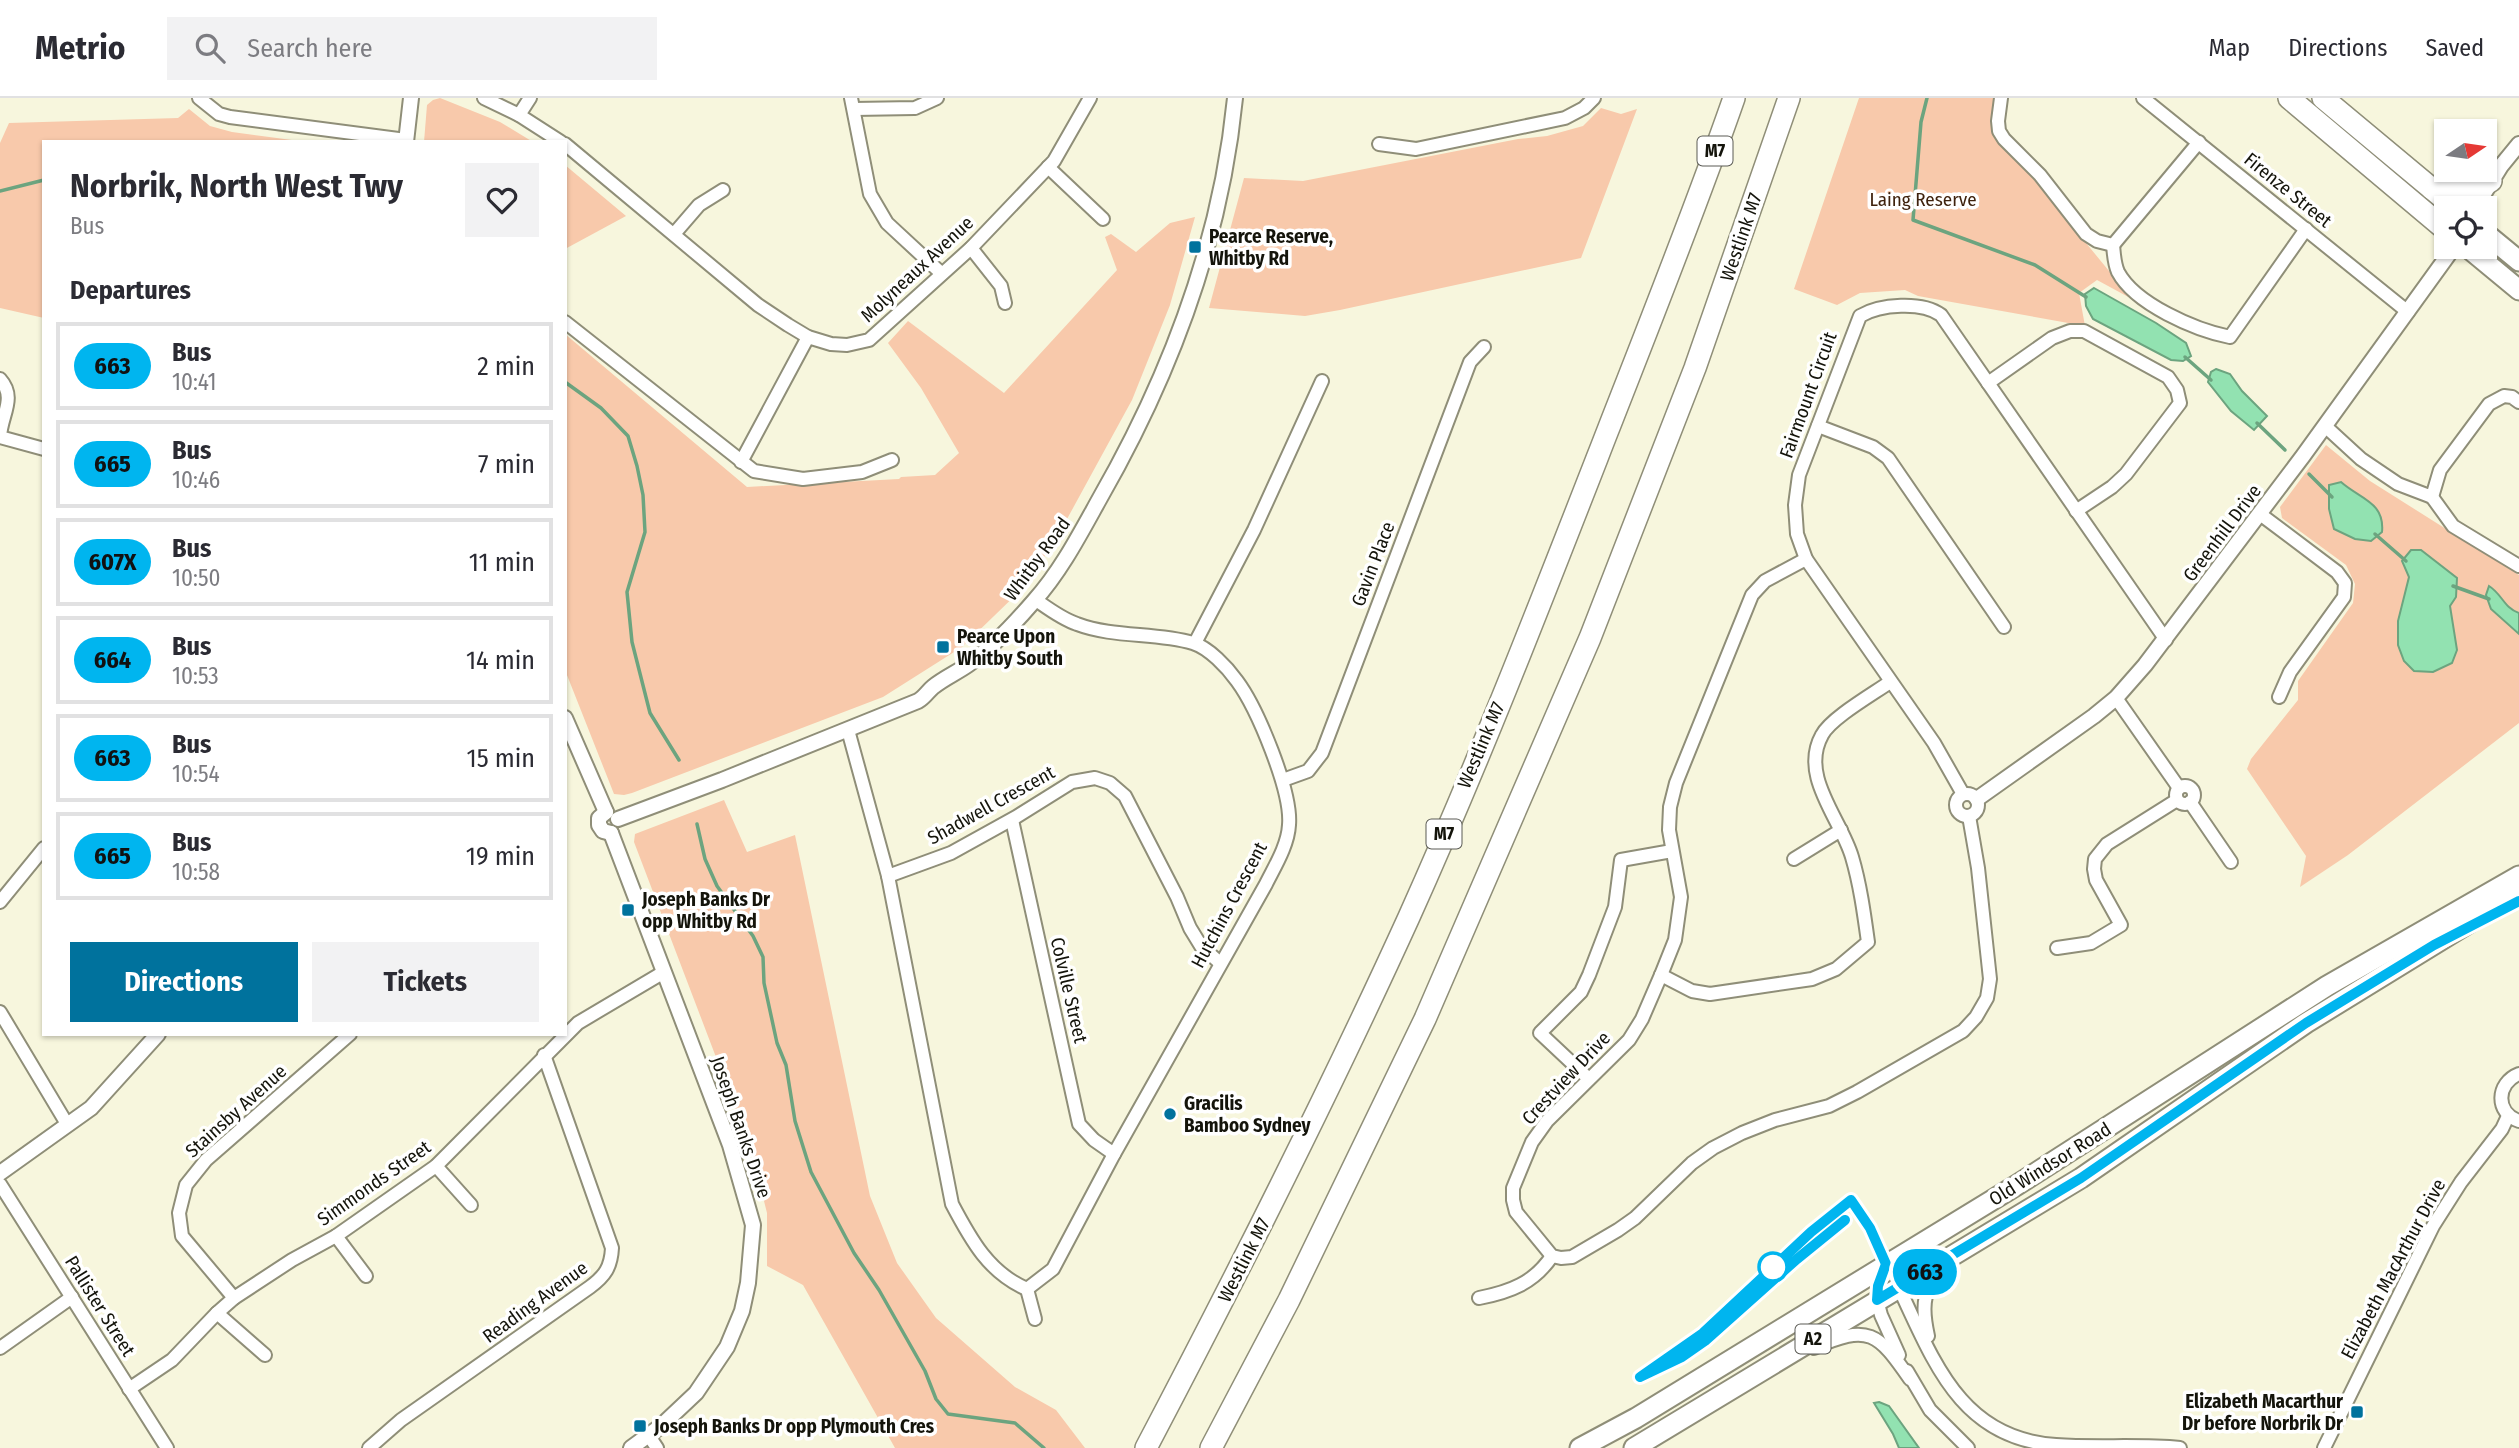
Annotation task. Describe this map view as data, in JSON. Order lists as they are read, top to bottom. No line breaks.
{"streets":{"highway":["M7","Westlink M7"],"main road":["Old Windsor Road","A2"],"street":["Firenze Street","Molyneaux Avenue","Fairmount Circuit","Greenhill Drive","Whitby Road","Gavin Place","Shadwell Crescent","Hutchins Crescent","Colville Street","Crestview Drive","Stainsby Avenue","Joseph Banks Drive","Simmonds Street","Elizabeth MacArthur Drive","Reading Avenue","Pallister Street"]},"crossings":[["Firenze Street","Greenhill Drive"],["Fairmount Circuit","Greenhill Drive"],["Fairmount Circuit","Crestview Drive"],["Whitby Road","Joseph Banks Drive"],["Gavin Place","Hutchins Crescent"],["Shadwell Crescent","Hutchins Crescent"],["Shadwell Crescent","Colville Street"],["Hutchins Crescent","Colville Street"],["Stainsby Avenue","Simmonds Street"],["Joseph Banks Drive","Simmonds Street"],["Simmonds Street","Reading Avenue"],["Simmonds Street","Pallister Street"]],"parks":["Laing Reserve"],"places":{"transit":["Pearce Reserve, Whitby Rd","Pearce Upon Whitby South","Joseph Banks Dr opp Whitby Rd","Elizabeth Macarthur Dr before Norbrik Dr","Joseph Banks Dr opp Plymouth Cres"],"other":["Gracilis Bamboo Sydney"]},"lines":["bus line 663"],"north":"right","page":{"header":"Metrio","search":"Search here","nav":["Map","Directions","Saved"],"on_map":"663","heading":[["Norbrik, North West Twy","Bus"],"Departures"],"list":[{"mark":"663","name":"Bus","note":"10:41","value":"2 min"},{"mark":"665","name":"Bus","note":"10:46","value":"7 min"},{"mark":"607X","name":"Bus","note":"10:50","value":"11 min"},{"mark":"664","name":"Bus","note":"10:53","value":"14 min"},{"mark":"663","name":"Bus","note":"10:54","value":"15 min"},{"mark":"665","name":"Bus","note":"10:58","value":"19 min"}],"buttons":["Directions","Tickets"]}}
